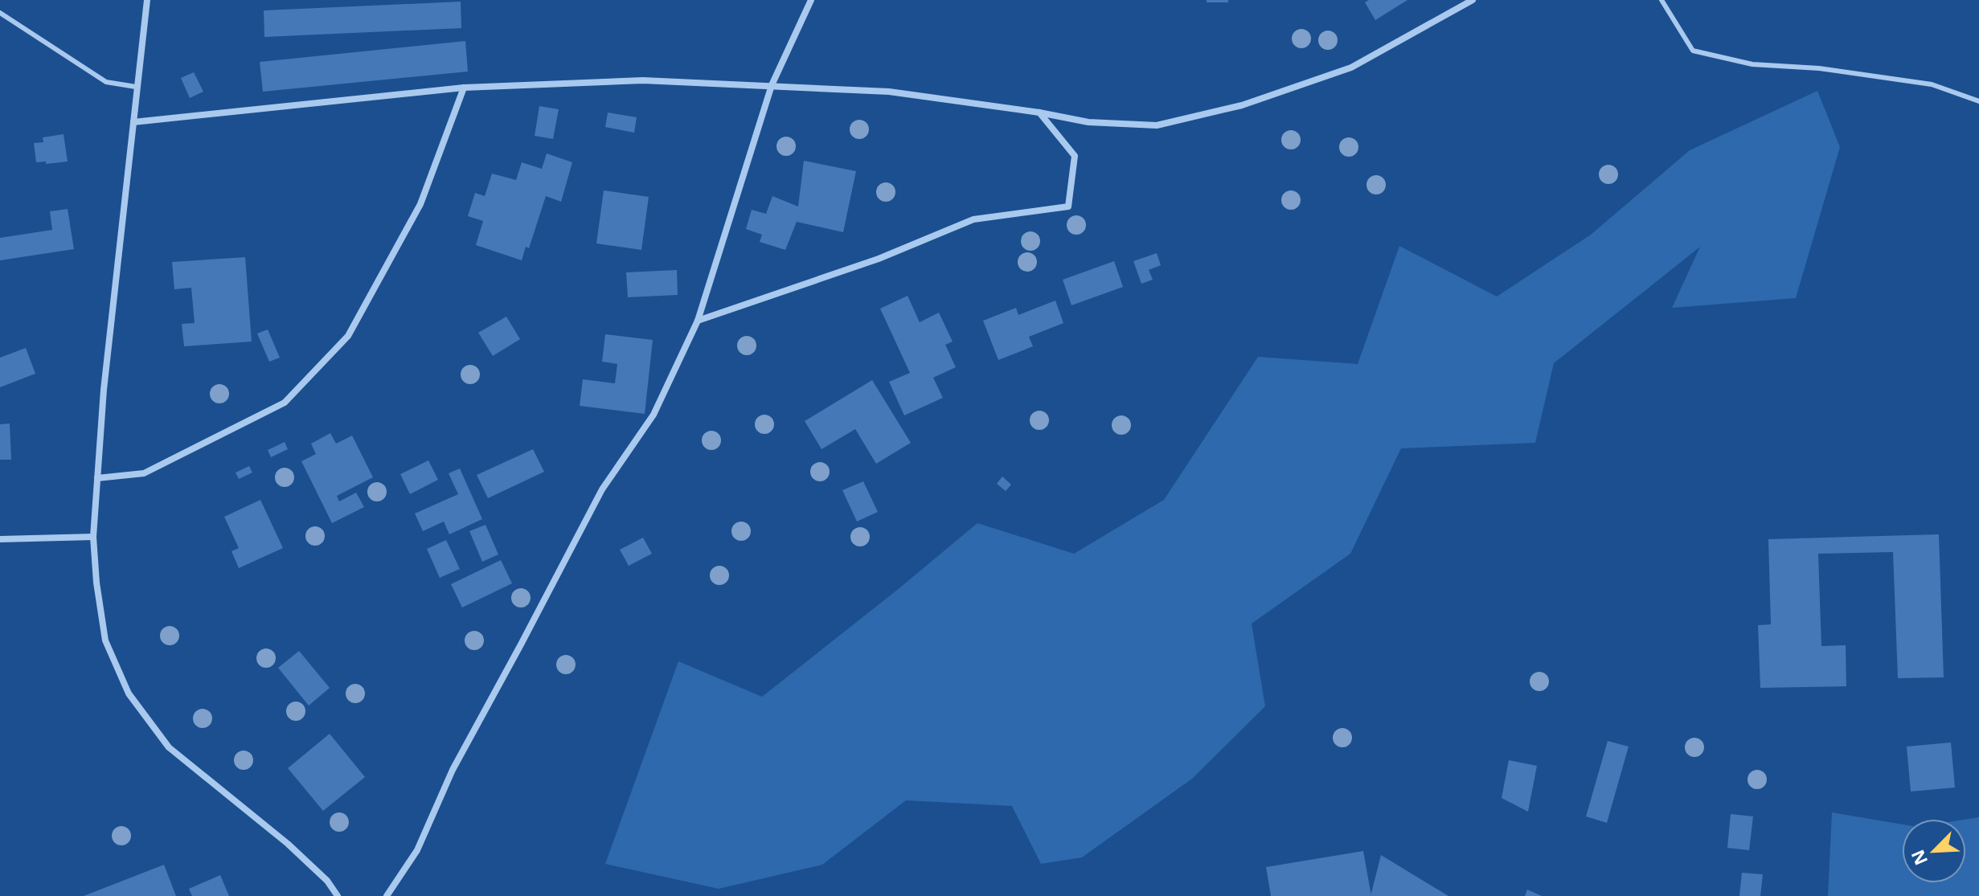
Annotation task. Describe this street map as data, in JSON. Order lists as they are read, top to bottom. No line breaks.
{"north":"bottom left"}
